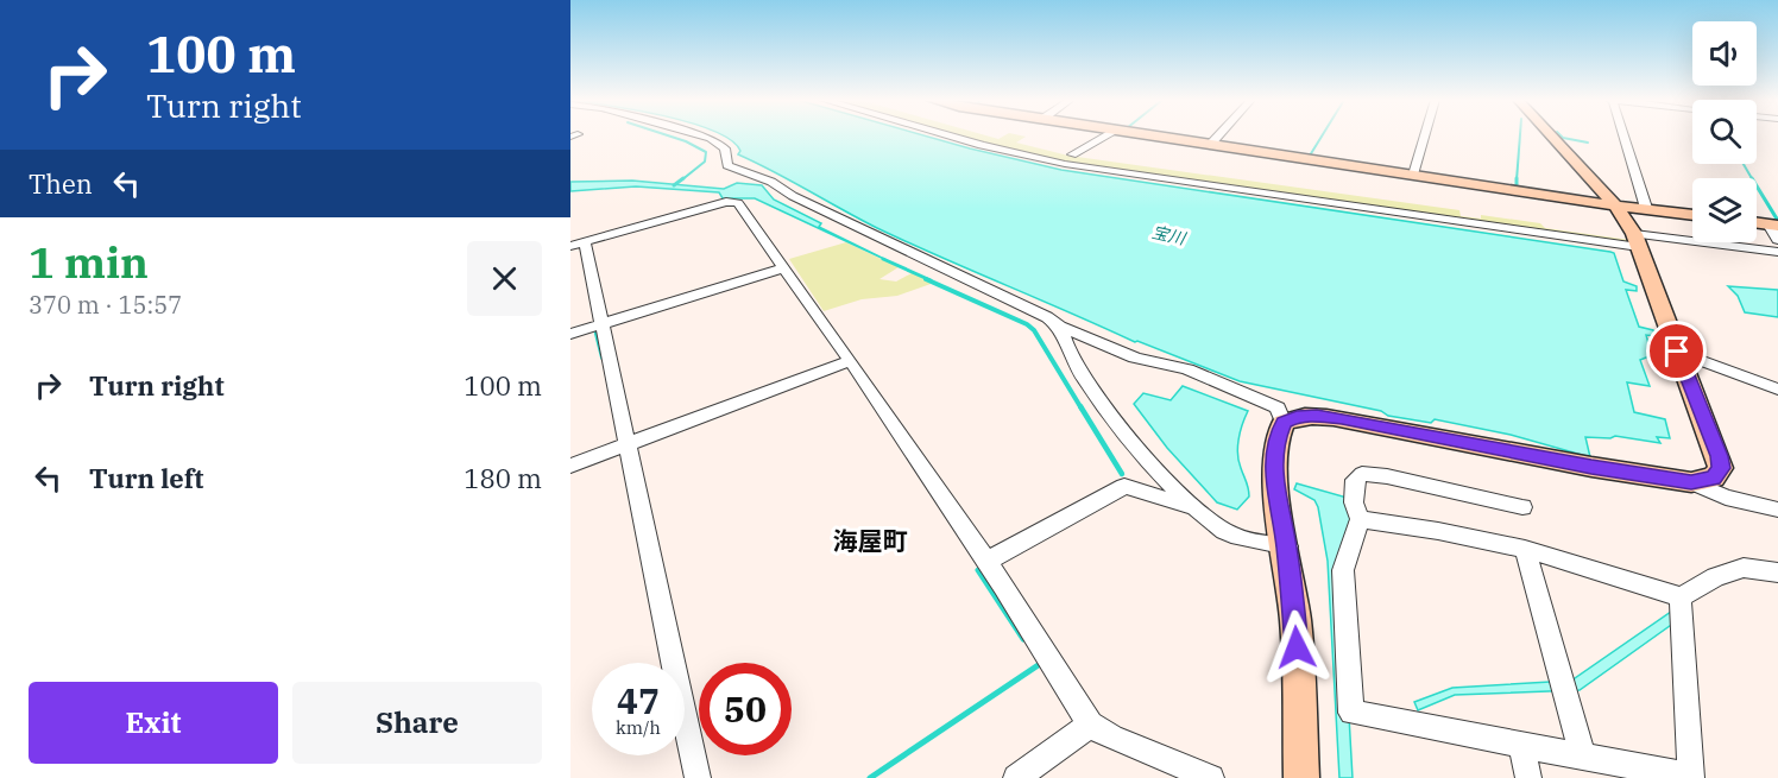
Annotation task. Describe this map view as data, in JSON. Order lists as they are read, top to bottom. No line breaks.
{"districts":["海屋町"],"water":["宝川"],"page":{"turn":["100 m","Turn right"],"then":"Then","heading":["1 min","370 m · 15:57"],"list":[{"name":"Turn right","value":"100 m"},{"name":"Turn left","value":"180 m"}],"speed":"47 km/h","limit":"50","buttons":["Exit","Share"]}}
